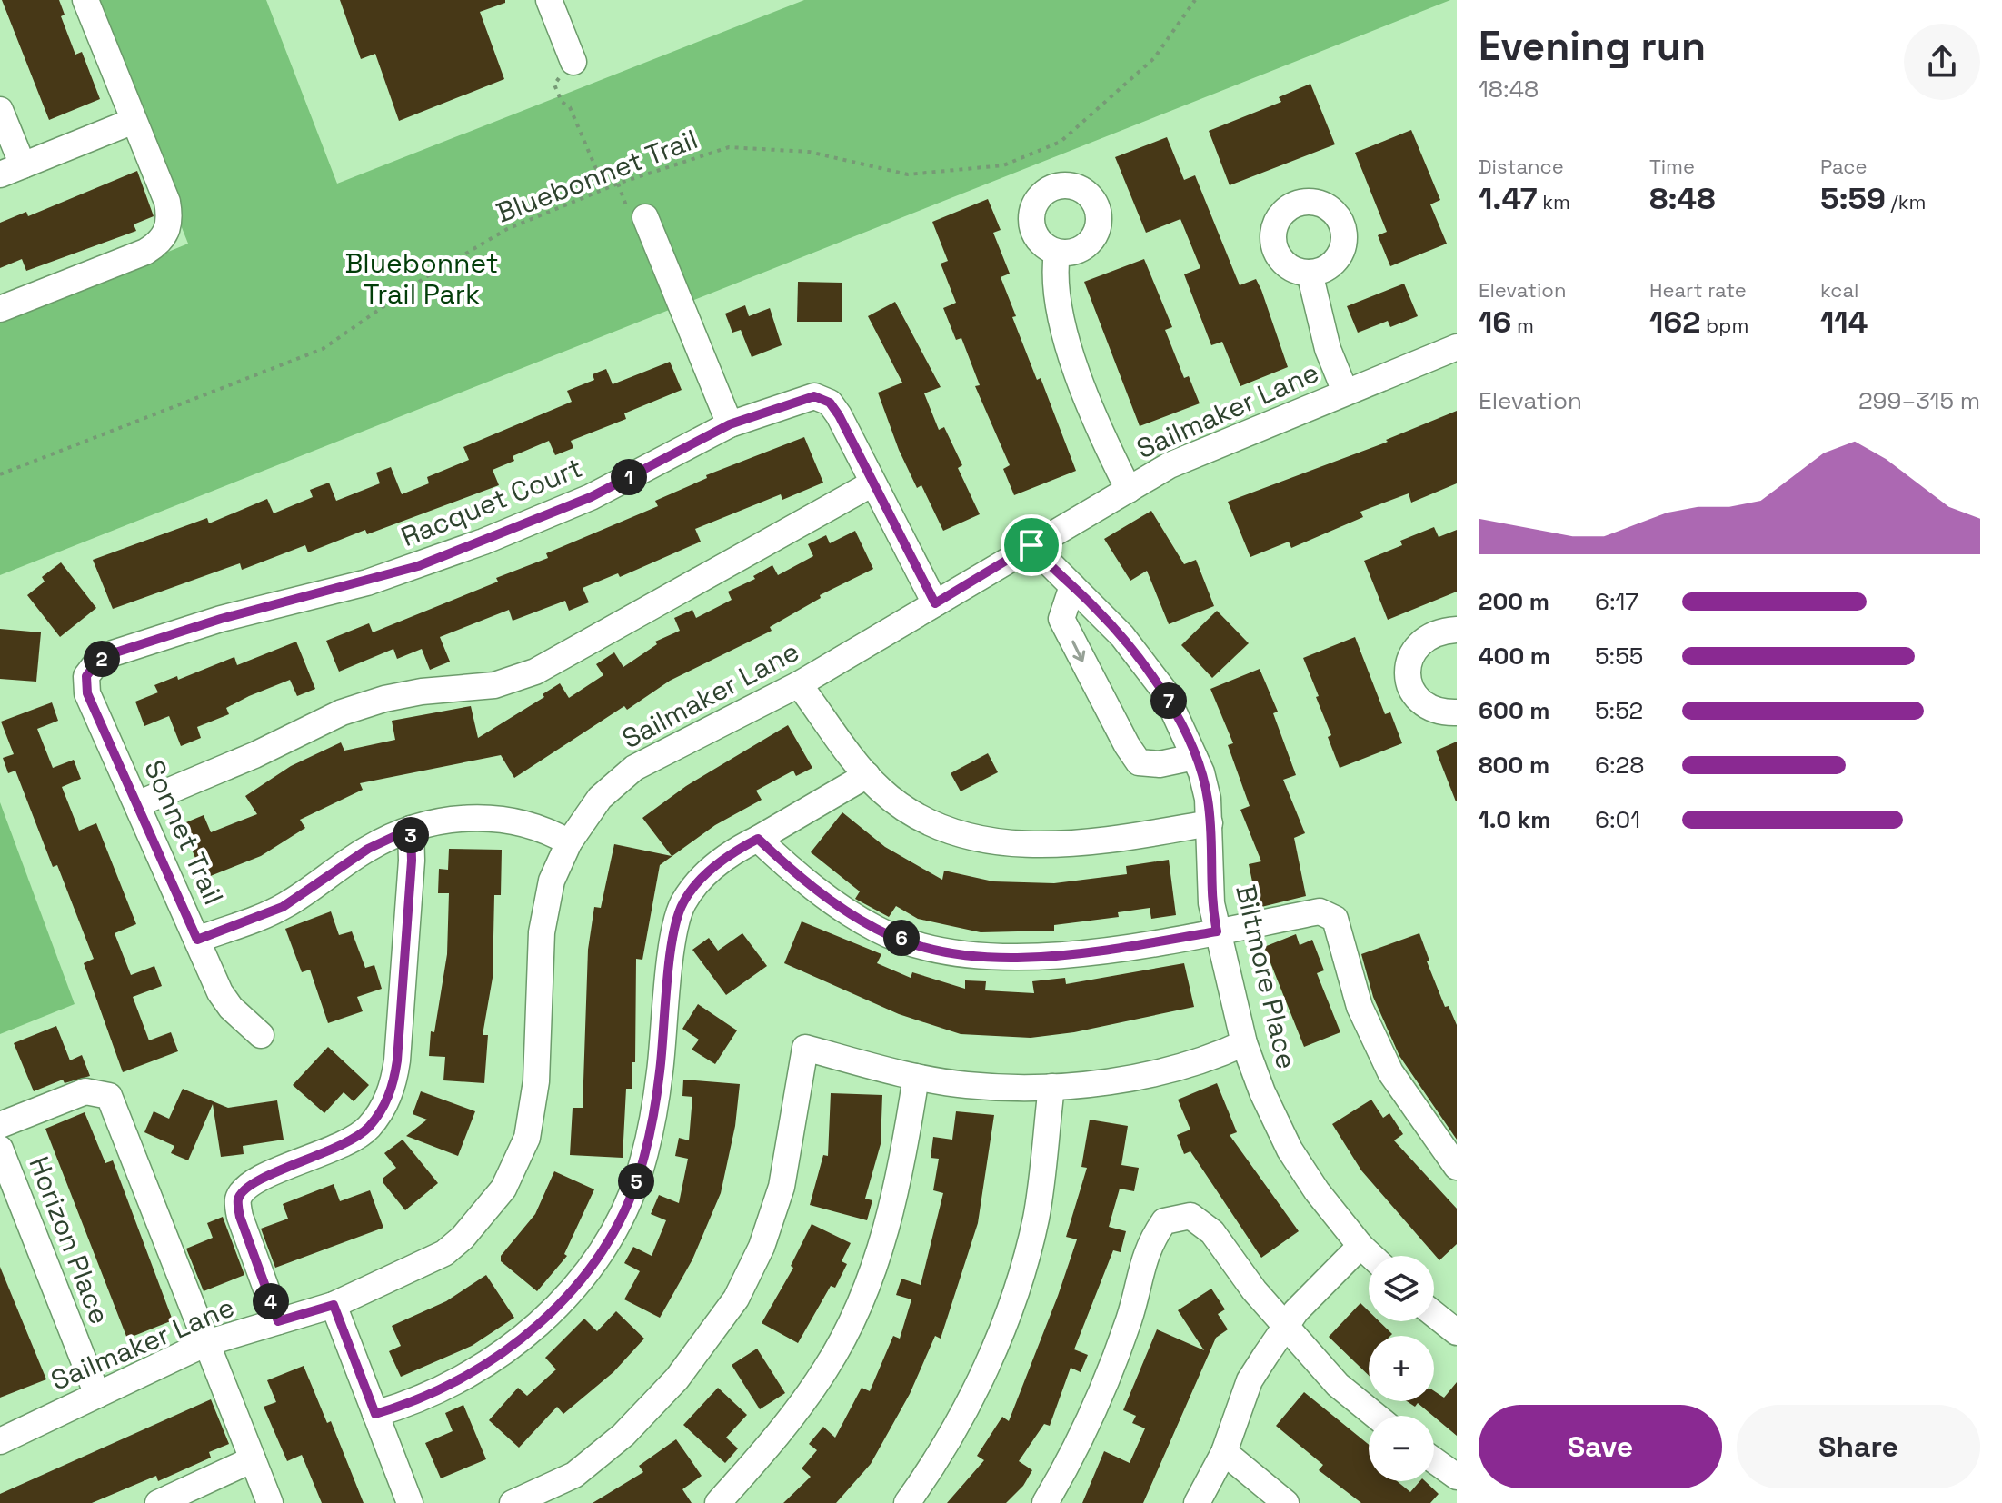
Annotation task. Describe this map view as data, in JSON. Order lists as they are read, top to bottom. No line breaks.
{"streets":{"street":["Sailmaker Lane","Racquet Court","Sonnet Trail","Biltmore Place","Horizon Place"],"path":["Bluebonnet Trail"]},"crossings":[["Sailmaker Lane","Racquet Court"],["Sailmaker Lane","Biltmore Place"],["Sailmaker Lane","Horizon Place"],["Racquet Court","Sonnet Trail"]],"parks":["Bluebonnet Trail Park"],"page":{"heading":["Evening run","18:48"],"stats":[["Distance","1.47 km"],["Time","8:48"],["Pace","5:59 /km"],["Elevation","16 m"],["Heart rate","162 bpm"],["kcal","114"]],"chart":["Elevation","299–315 m"],"pins":["1","2","7","3","6","5","4"],"list":[{"name":"200 m","note":"6:17"},{"name":"400 m","note":"5:55"},{"name":"600 m","note":"5:52"},{"name":"800 m","note":"6:28"},{"name":"1.0 km","note":"6:01"}],"map_buttons":["+","−"],"buttons":["Save","Share"]}}
